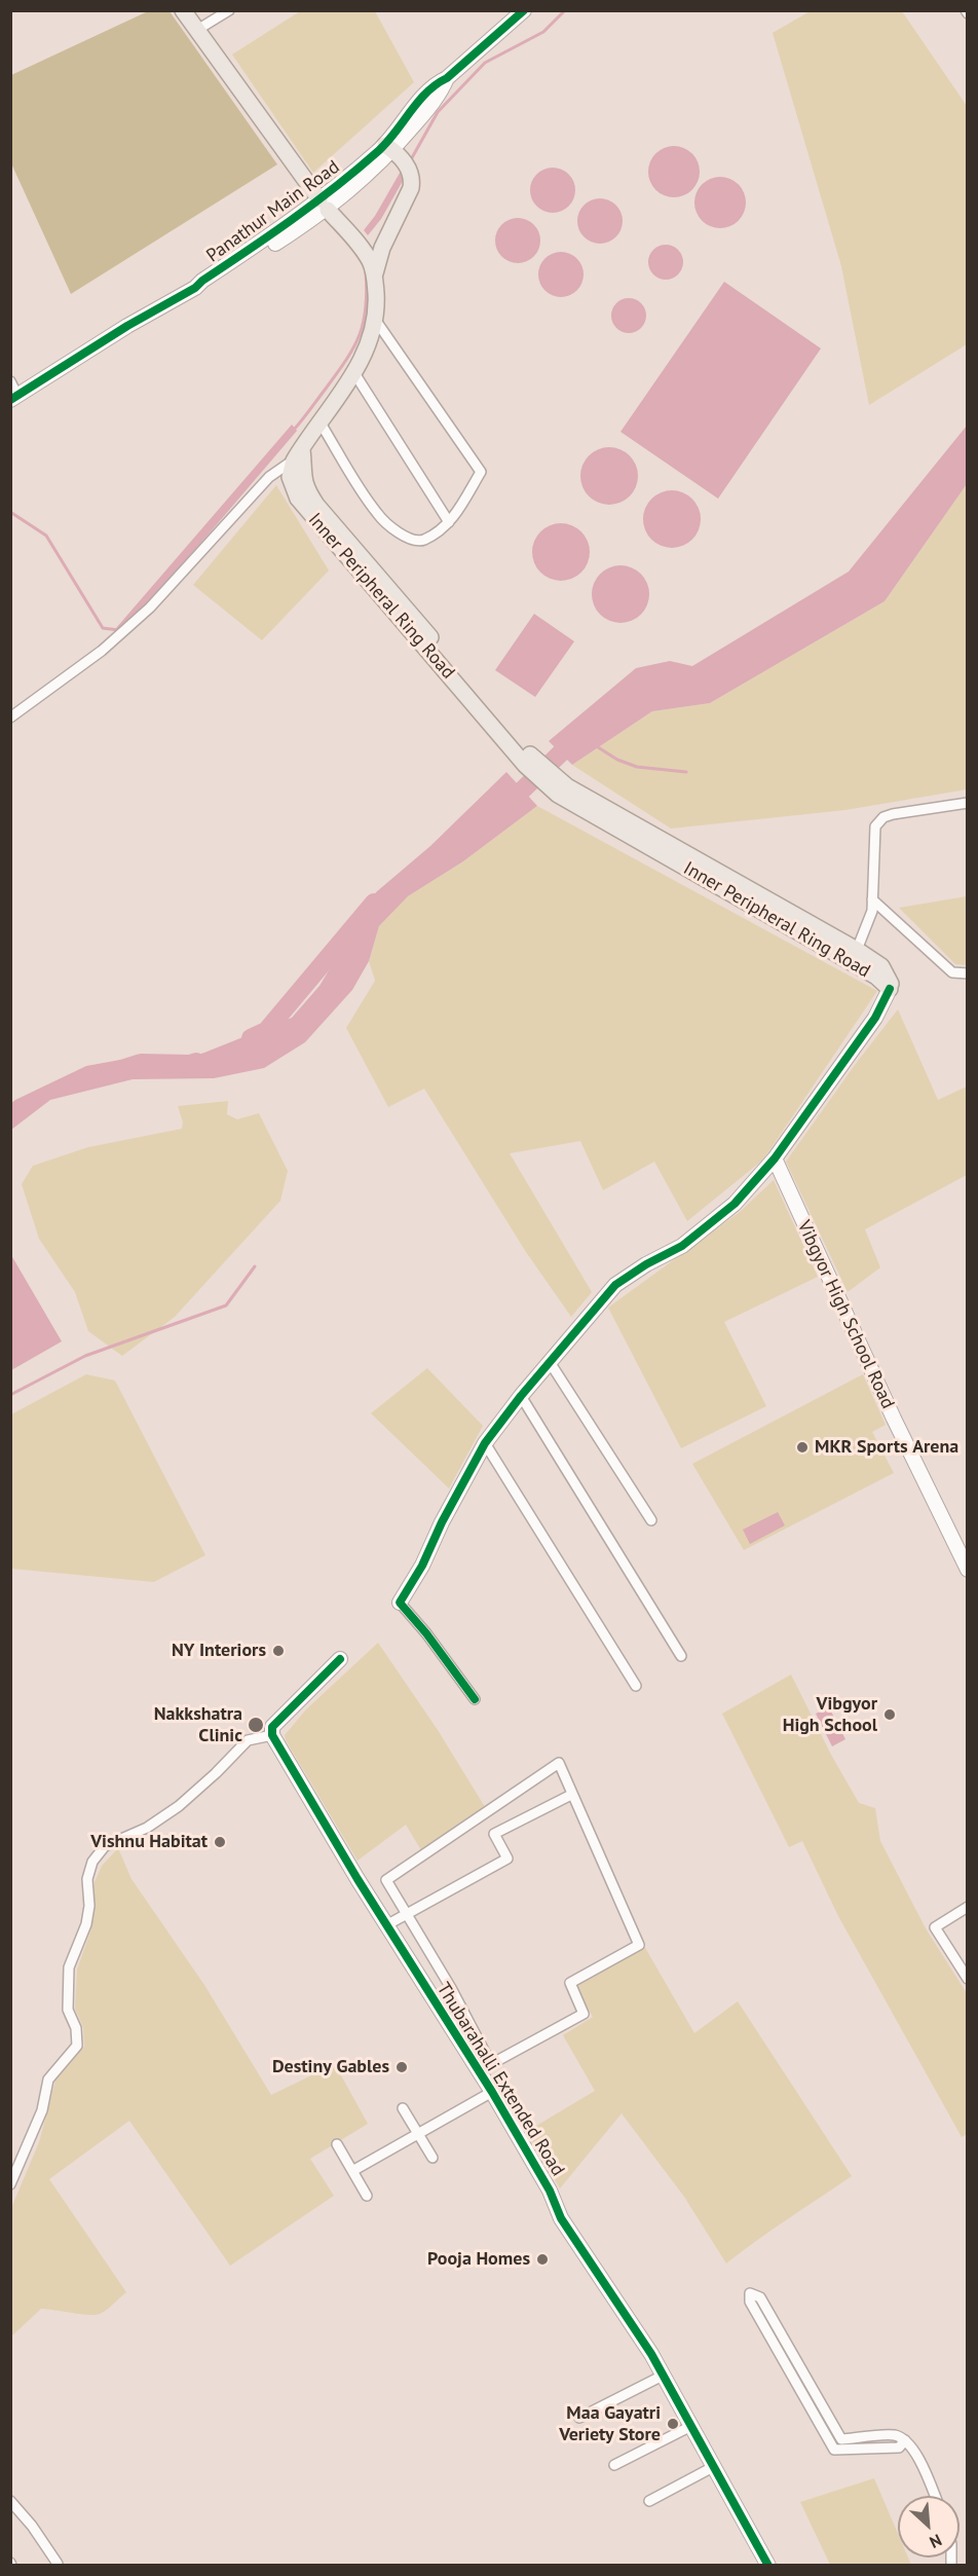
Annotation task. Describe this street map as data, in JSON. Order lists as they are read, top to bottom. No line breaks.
{"streets":{"main road":["Inner Peripheral Ring Road"],"street":["Panathur Main Road","Vibgyor High School Road","Thubarahalli Extended Road"]},"places":["MKR Sports Arena","NY Interiors","Vibgyor High School","Nakkshatra Clinic","Vishnu Habitat","Destiny Gables","Pooja Homes","Maa Gayatri Veriety Store"],"north":"bottom right"}
